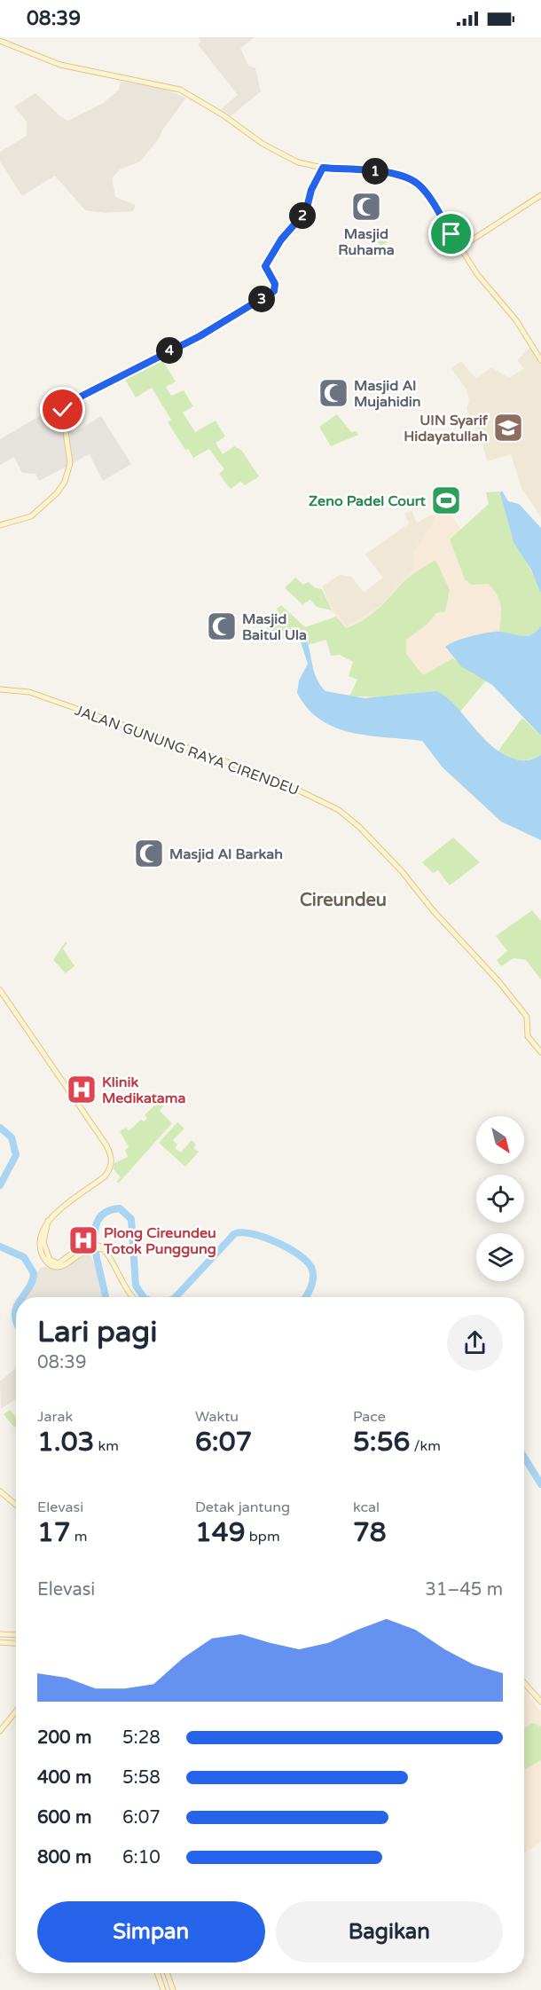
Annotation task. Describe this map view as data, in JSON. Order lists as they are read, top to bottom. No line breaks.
{"streets":{"street":["JALAN GUNUNG RAYA CIRENDEU"]},"districts":["Cireundeu"],"places":{"mosque":["Masjid Ruhama","Masjid Al Mujahidin","Masjid Baitul Ula","Masjid Al Barkah"],"school or university":["UIN Syarif Hidayatullah"],"sports":["Zeno Padel Court"],"hospital":["Klinik Medikatama","Plong Cireundeu Totok Punggung"]},"north":"bottom right","page":{"status":"08:39","pins":["1","2","3","4"],"heading":["Lari pagi","08:39"],"stats":[["Jarak","1.03 km"],["Waktu","6:07"],["Pace","5:56 /km"],["Elevasi","17 m"],["Detak jantung","149 bpm"],["kcal","78"]],"chart":["Elevasi","31–45 m"],"list":[{"name":"200 m","note":"5:28"},{"name":"400 m","note":"5:58"},{"name":"600 m","note":"6:07"},{"name":"800 m","note":"6:10"}],"buttons":["Simpan","Bagikan"]}}
